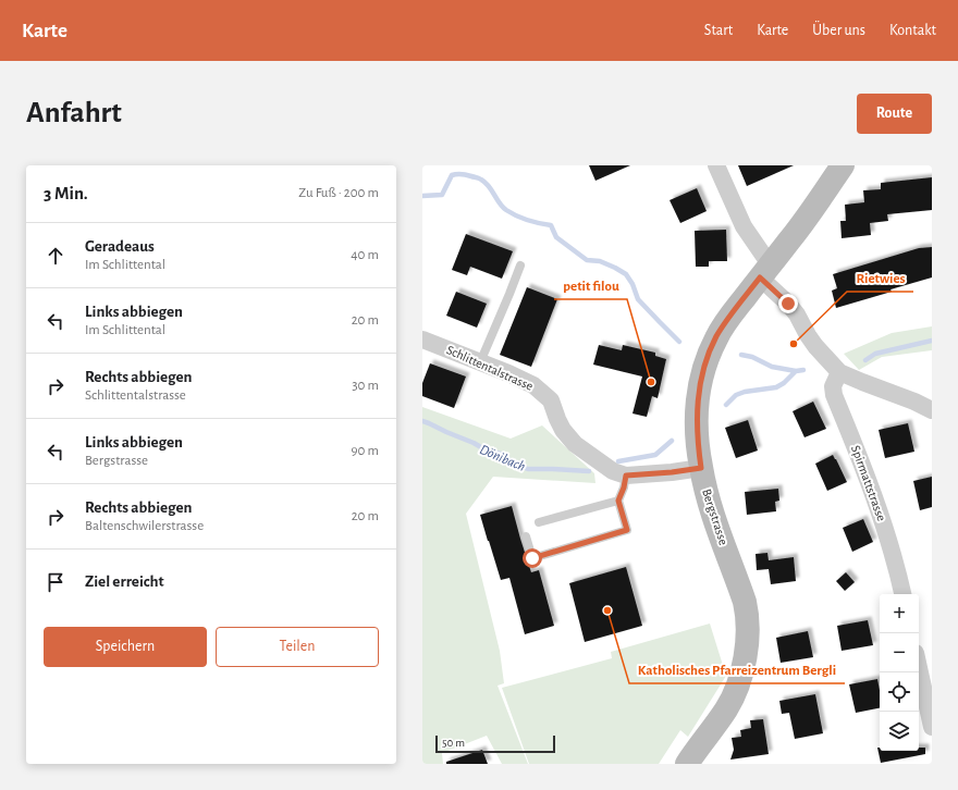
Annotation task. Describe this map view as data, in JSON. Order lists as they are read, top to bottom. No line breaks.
{"streets":{"street":["Schlittentalstrasse","Spirmattstrasse","Bergstrasse"]},"crossings":[["Schlittentalstrasse","Bergstrasse"]],"water":["Dönibach"],"places":["Rietwies","petit filou","Katholisches Pfarreizentrum Bergli"],"scale_bar":"50 m","page":{"header":"Karte","nav":["Start","Karte","Über uns","Kontakt"],"buttons":["Route",["Speichern","Teilen"]],"title":"Anfahrt","heading":["3 Min.","Zu Fuß · 200 m"],"list":[["Geradeaus","Im Schlittental","40 m"],["Links abbiegen","Im Schlittental","20 m"],["Rechts abbiegen","Schlittentalstrasse","30 m"],["Links abbiegen","Bergstrasse","90 m"],["Rechts abbiegen","Baltenschwilerstrasse","20 m"],"Ziel erreicht"],"map_buttons":["+","−"],"scale":"50 m"}}
